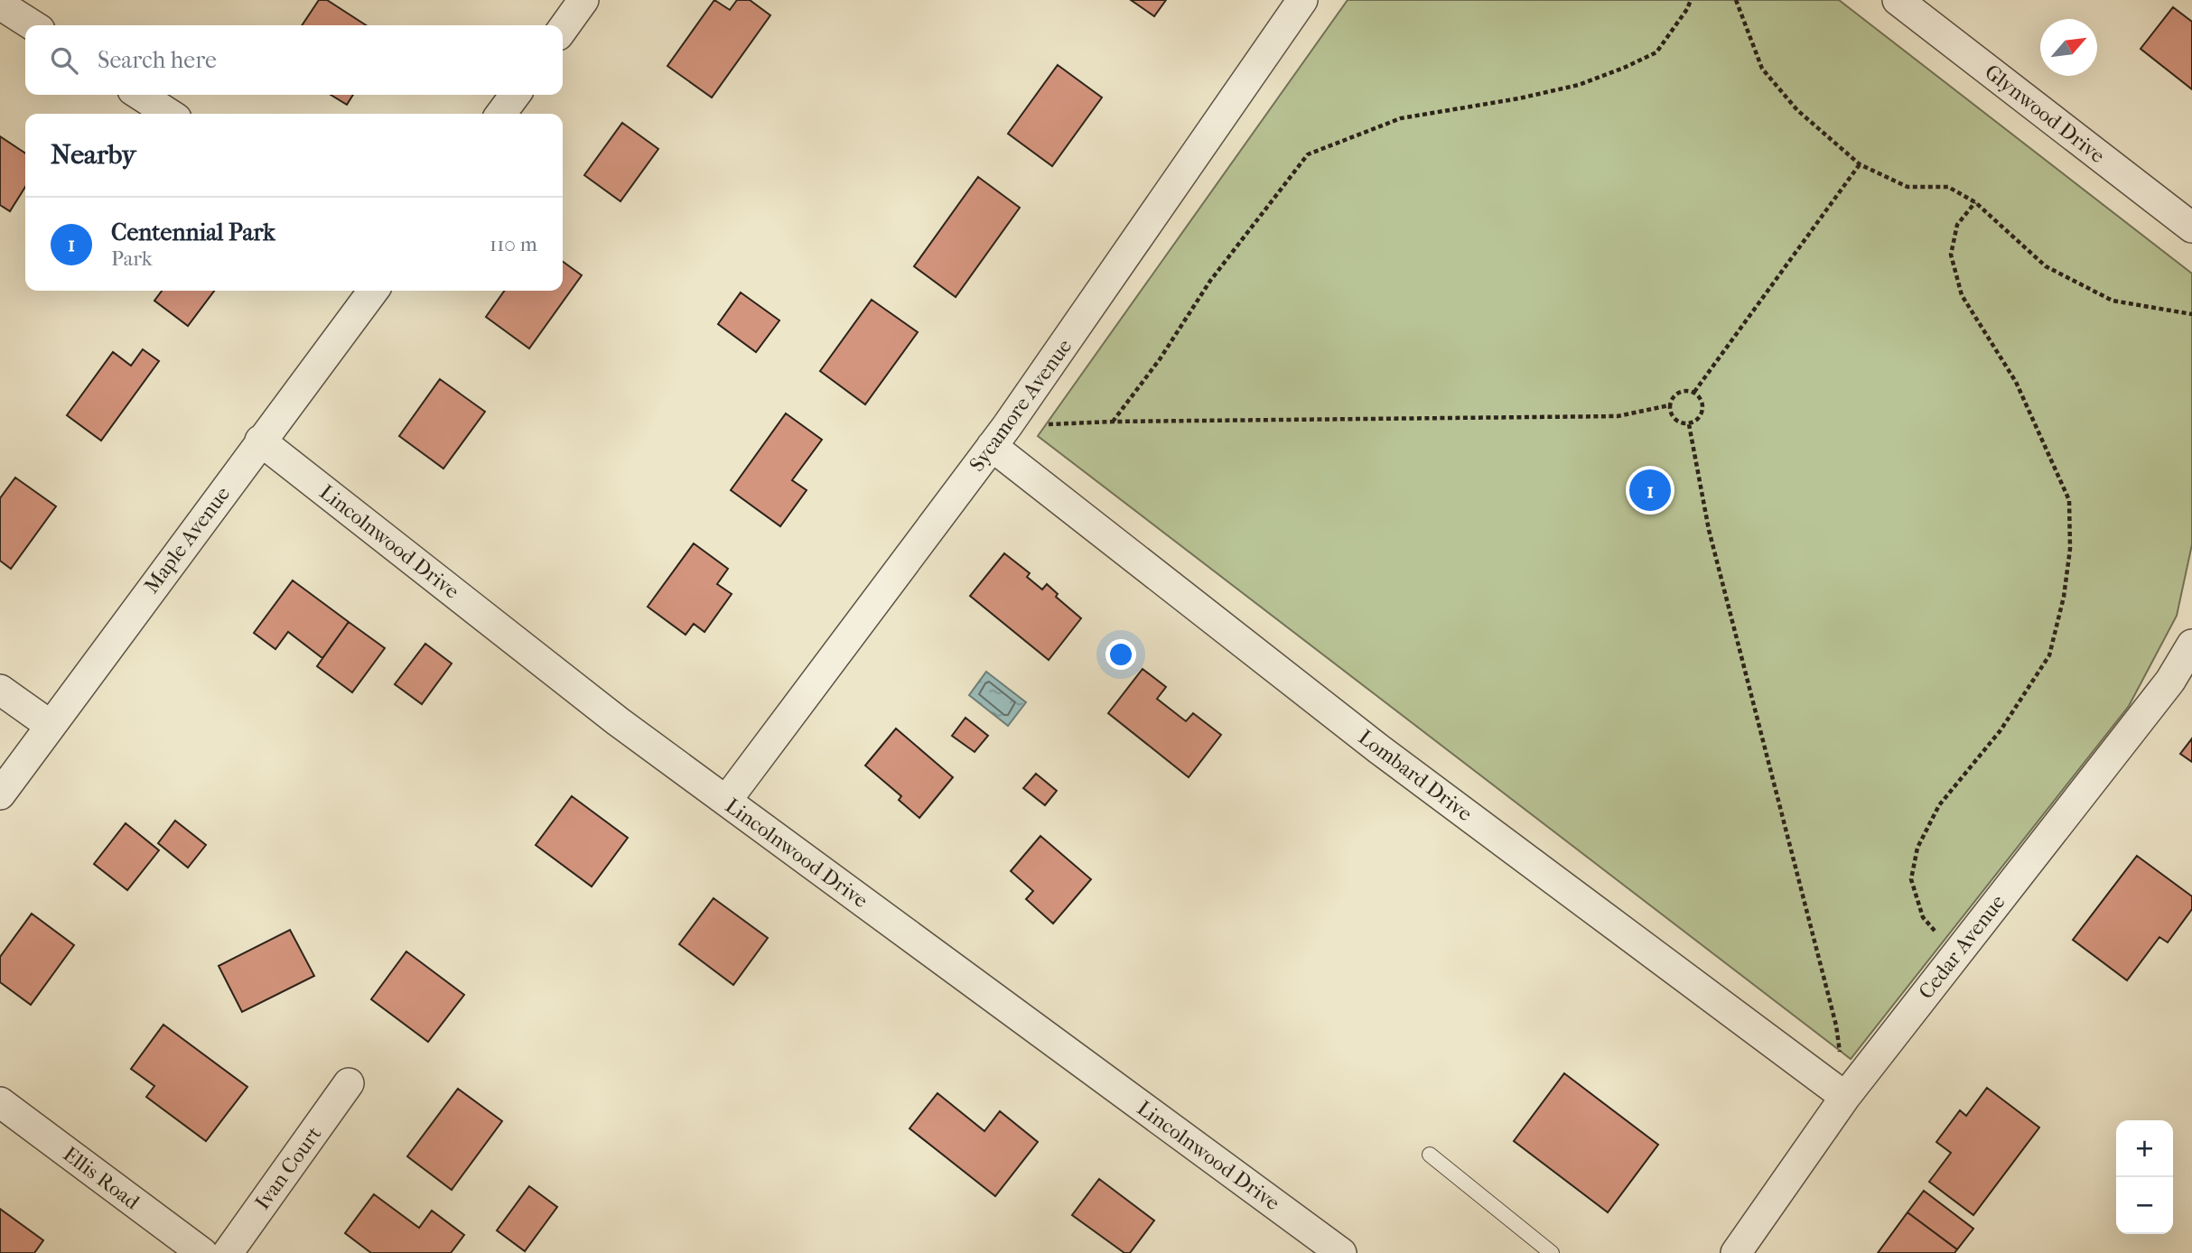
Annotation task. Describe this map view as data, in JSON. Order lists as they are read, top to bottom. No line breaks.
{"streets":{"street":["Glynwood Drive","Sycamore Avenue","Maple Avenue","Lincolnwood Drive","Lombard Drive","Cedar Avenue","Ivan Court","Ellis Road"]},"crossings":[["Sycamore Avenue","Lincolnwood Drive"],["Sycamore Avenue","Lombard Drive"],["Maple Avenue","Lincolnwood Drive"],["Lombard Drive","Cedar Avenue"]],"north":"top right","page":{"search":"Search here","heading":"Nearby","list":[{"mark":"1","name":"Centennial Park","note":"Park","value":"110 m"}],"pins":"1","map_buttons":["+","−"]}}
